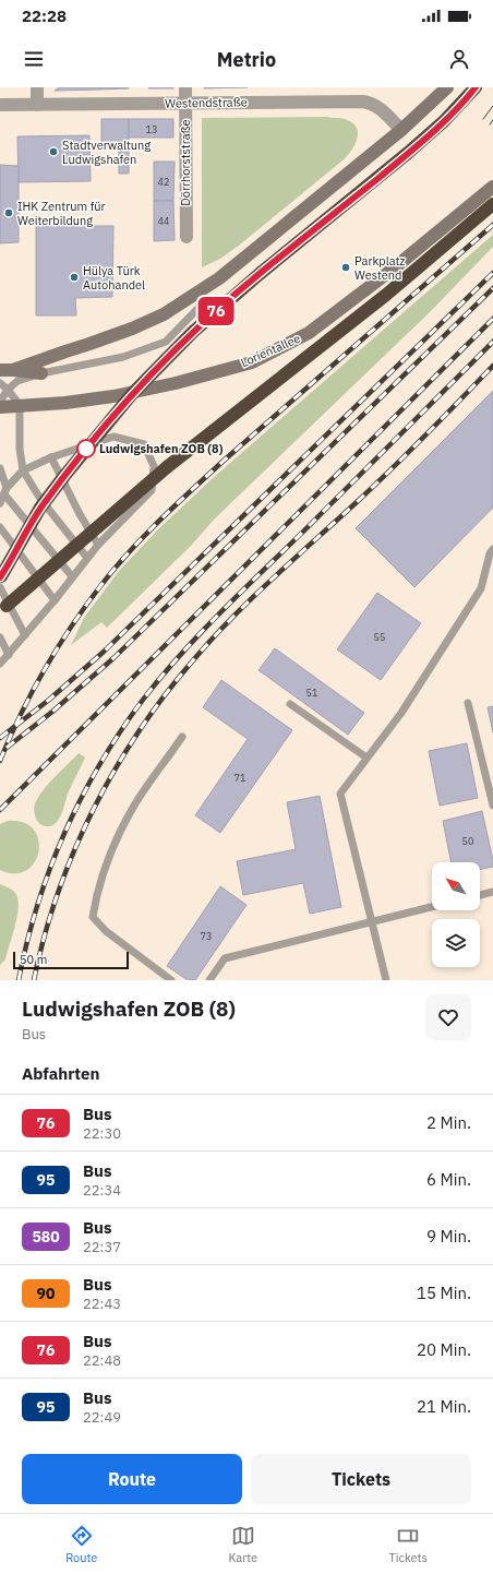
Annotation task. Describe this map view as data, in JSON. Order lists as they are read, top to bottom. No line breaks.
{"streets":{"main road":["Lorientallee"],"street":["Westendstraße","Dörrhorststraße"]},"crossings":[["Westendstraße","Dörrhorststraße"]],"places":["Stadtverwaltung Ludwigshafen","IHK Zentrum für Weiterbildung","Parkplatz Westend","Hülya Türk Autohandel","Ludwigshafen ZOB (8)"],"lines":["bus line 76"],"house_numbers":["13","42","44","55","51","71","50","73"],"scale_bar":"50 m","north":"top left","page":{"status":"22:28","header":"Metrio","on_map":"76","scale":"50 m","heading":[["Ludwigshafen ZOB (8)","Bus"],"Abfahrten"],"list":[{"mark":"76","name":"Bus","note":"22:30","value":"2 Min."},{"mark":"95","name":"Bus","note":"22:34","value":"6 Min."},{"mark":"580","name":"Bus","note":"22:37","value":"9 Min."},{"mark":"90","name":"Bus","note":"22:43","value":"15 Min."},{"mark":"76","name":"Bus","note":"22:48","value":"20 Min."},{"mark":"95","name":"Bus","note":"22:49","value":"21 Min."}],"buttons":["Route","Tickets"],"tabs":["Route","Karte","Tickets"]}}
